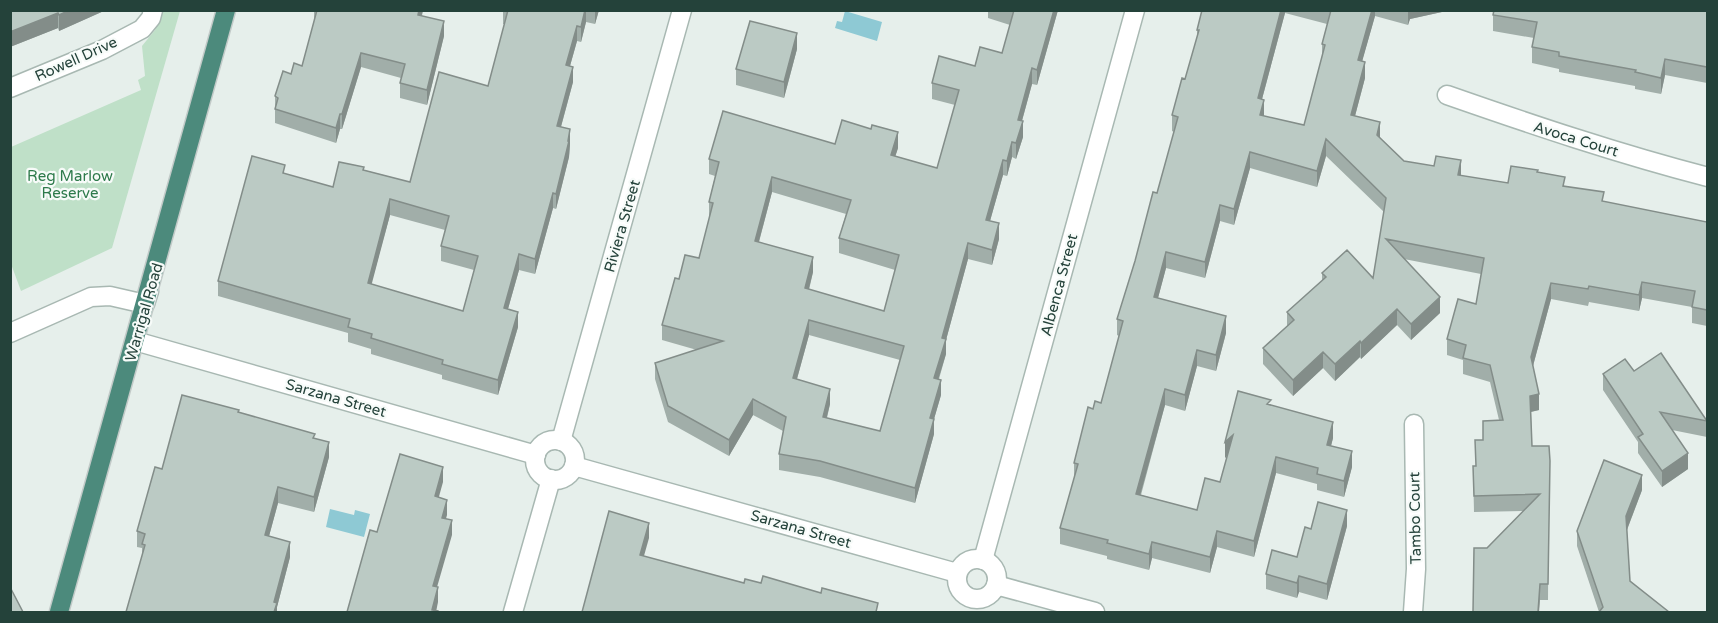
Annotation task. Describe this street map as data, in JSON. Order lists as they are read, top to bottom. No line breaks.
{"streets":{"highway":["Warrigal Road"],"street":["Rowell Drive","Avoca Court","Riviera Street","Albenca Street","Sarzana Street","Tambo Court"]},"crossings":[["Riviera Street","Sarzana Street"],["Albenca Street","Sarzana Street"],["Warrigal Road","Sarzana Street"]],"parks":["Reg Marlow Reserve"]}
